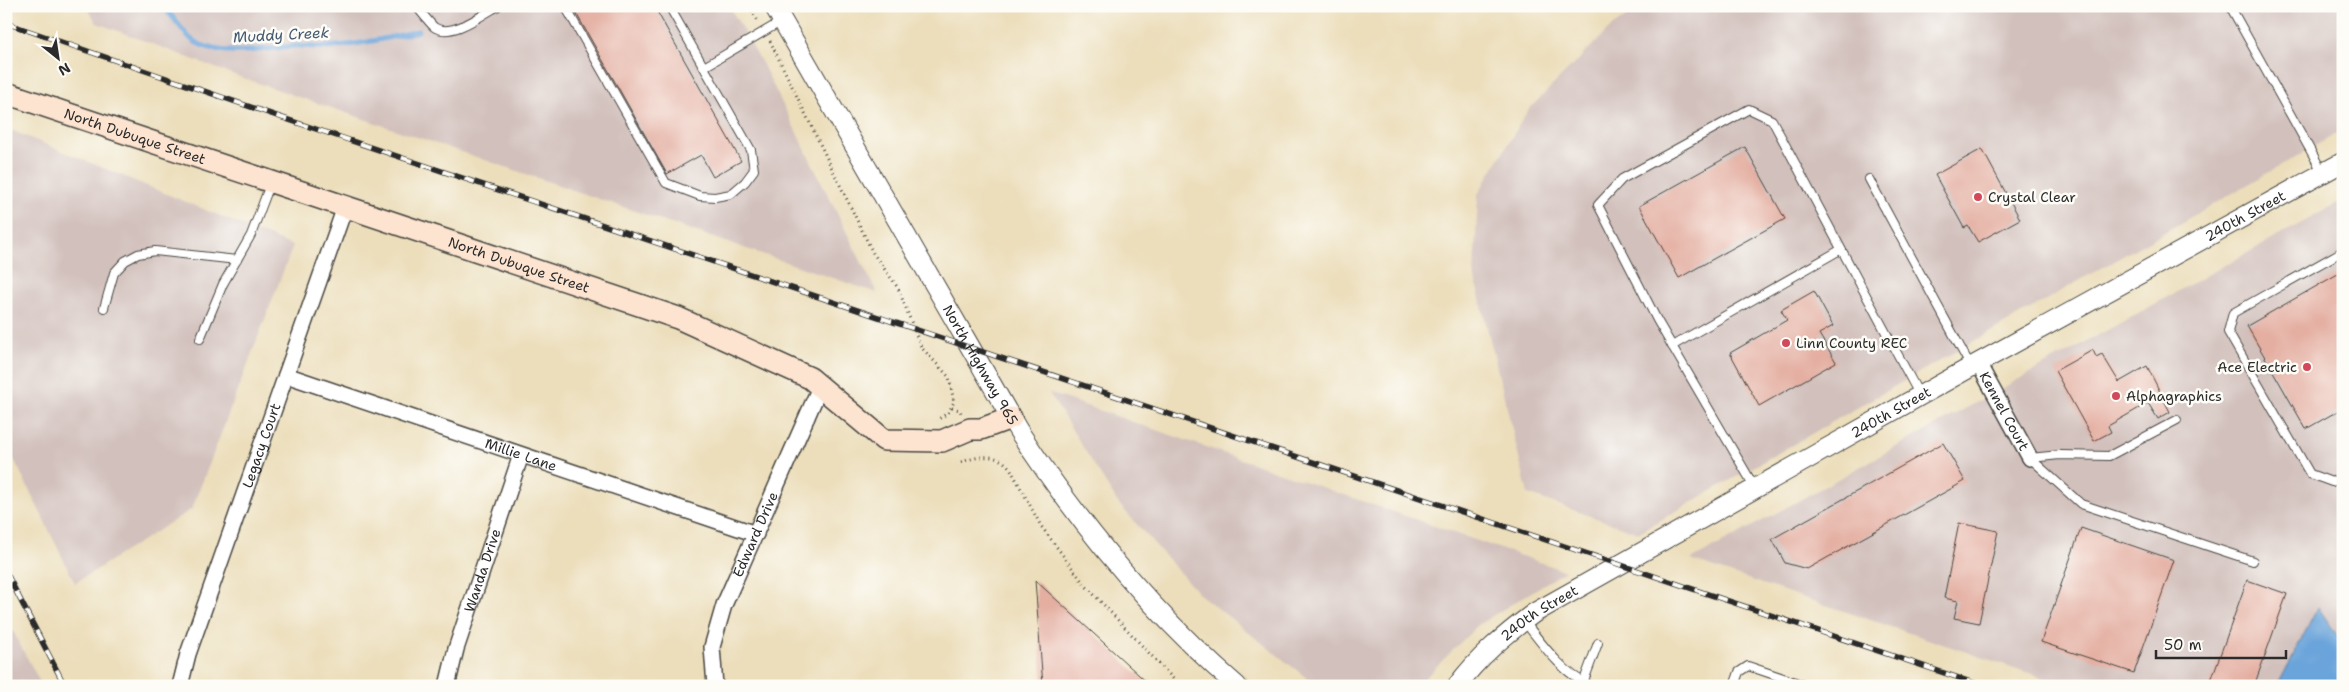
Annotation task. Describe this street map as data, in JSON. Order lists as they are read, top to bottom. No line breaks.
{"streets":{"main road":["North Dubuque Street"],"street":["240th Street","North Highway 965","Kennel Court","Legacy Court","Millie Lane","Edward Drive","Wanda Drive"]},"crossings":[["North Dubuque Street","North Highway 965"],["North Dubuque Street","Legacy Court"],["North Dubuque Street","Edward Drive"],["240th Street","Kennel Court"],["Legacy Court","Millie Lane"],["Millie Lane","Edward Drive"],["Millie Lane","Wanda Drive"]],"water":["Muddy Creek"],"places":["Crystal Clear","Linn County REC","Ace Electric","Alphagraphics"],"scale_bar":"50 m","north":"bottom right"}
